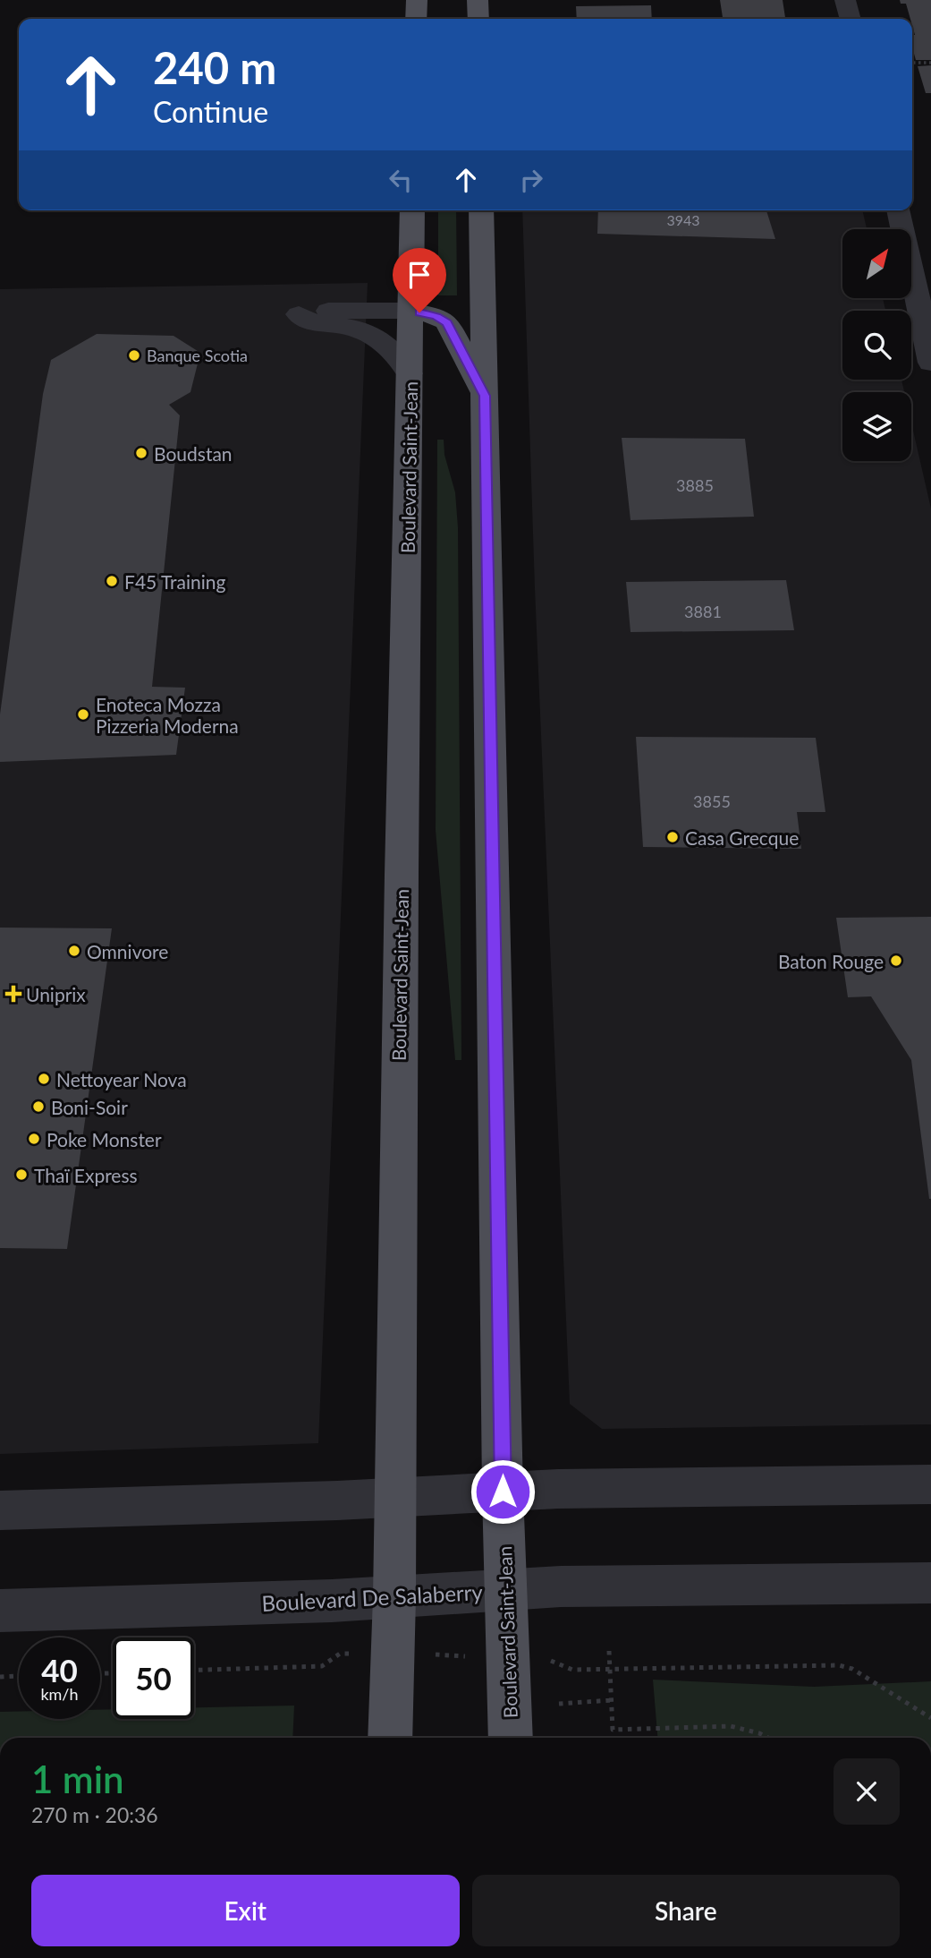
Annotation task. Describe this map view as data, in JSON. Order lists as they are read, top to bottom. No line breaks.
{"streets":{"main road":["Boulevard Saint-Jean"],"street":["Boulevard De Salaberry"]},"crossings":[["Boulevard Saint-Jean","Boulevard De Salaberry"]],"places":{"other":["Banque Scotia","Boudstan","F45 Training","Enoteca Mozza Pizzeria Moderna","Casa Grecque","Omnivore","Baton Rouge","Nettoyear Nova","Boni-Soir","Poke Monster","Thaï Express"],"health":["Uniprix"]},"house_numbers":["3943","3885","3881","3855"],"north":"top right","page":{"turn":["240 m","Continue"],"speed":"40 km/h","limit":"50","heading":["1 min","270 m · 20:36"],"buttons":["Exit","Share"]}}
